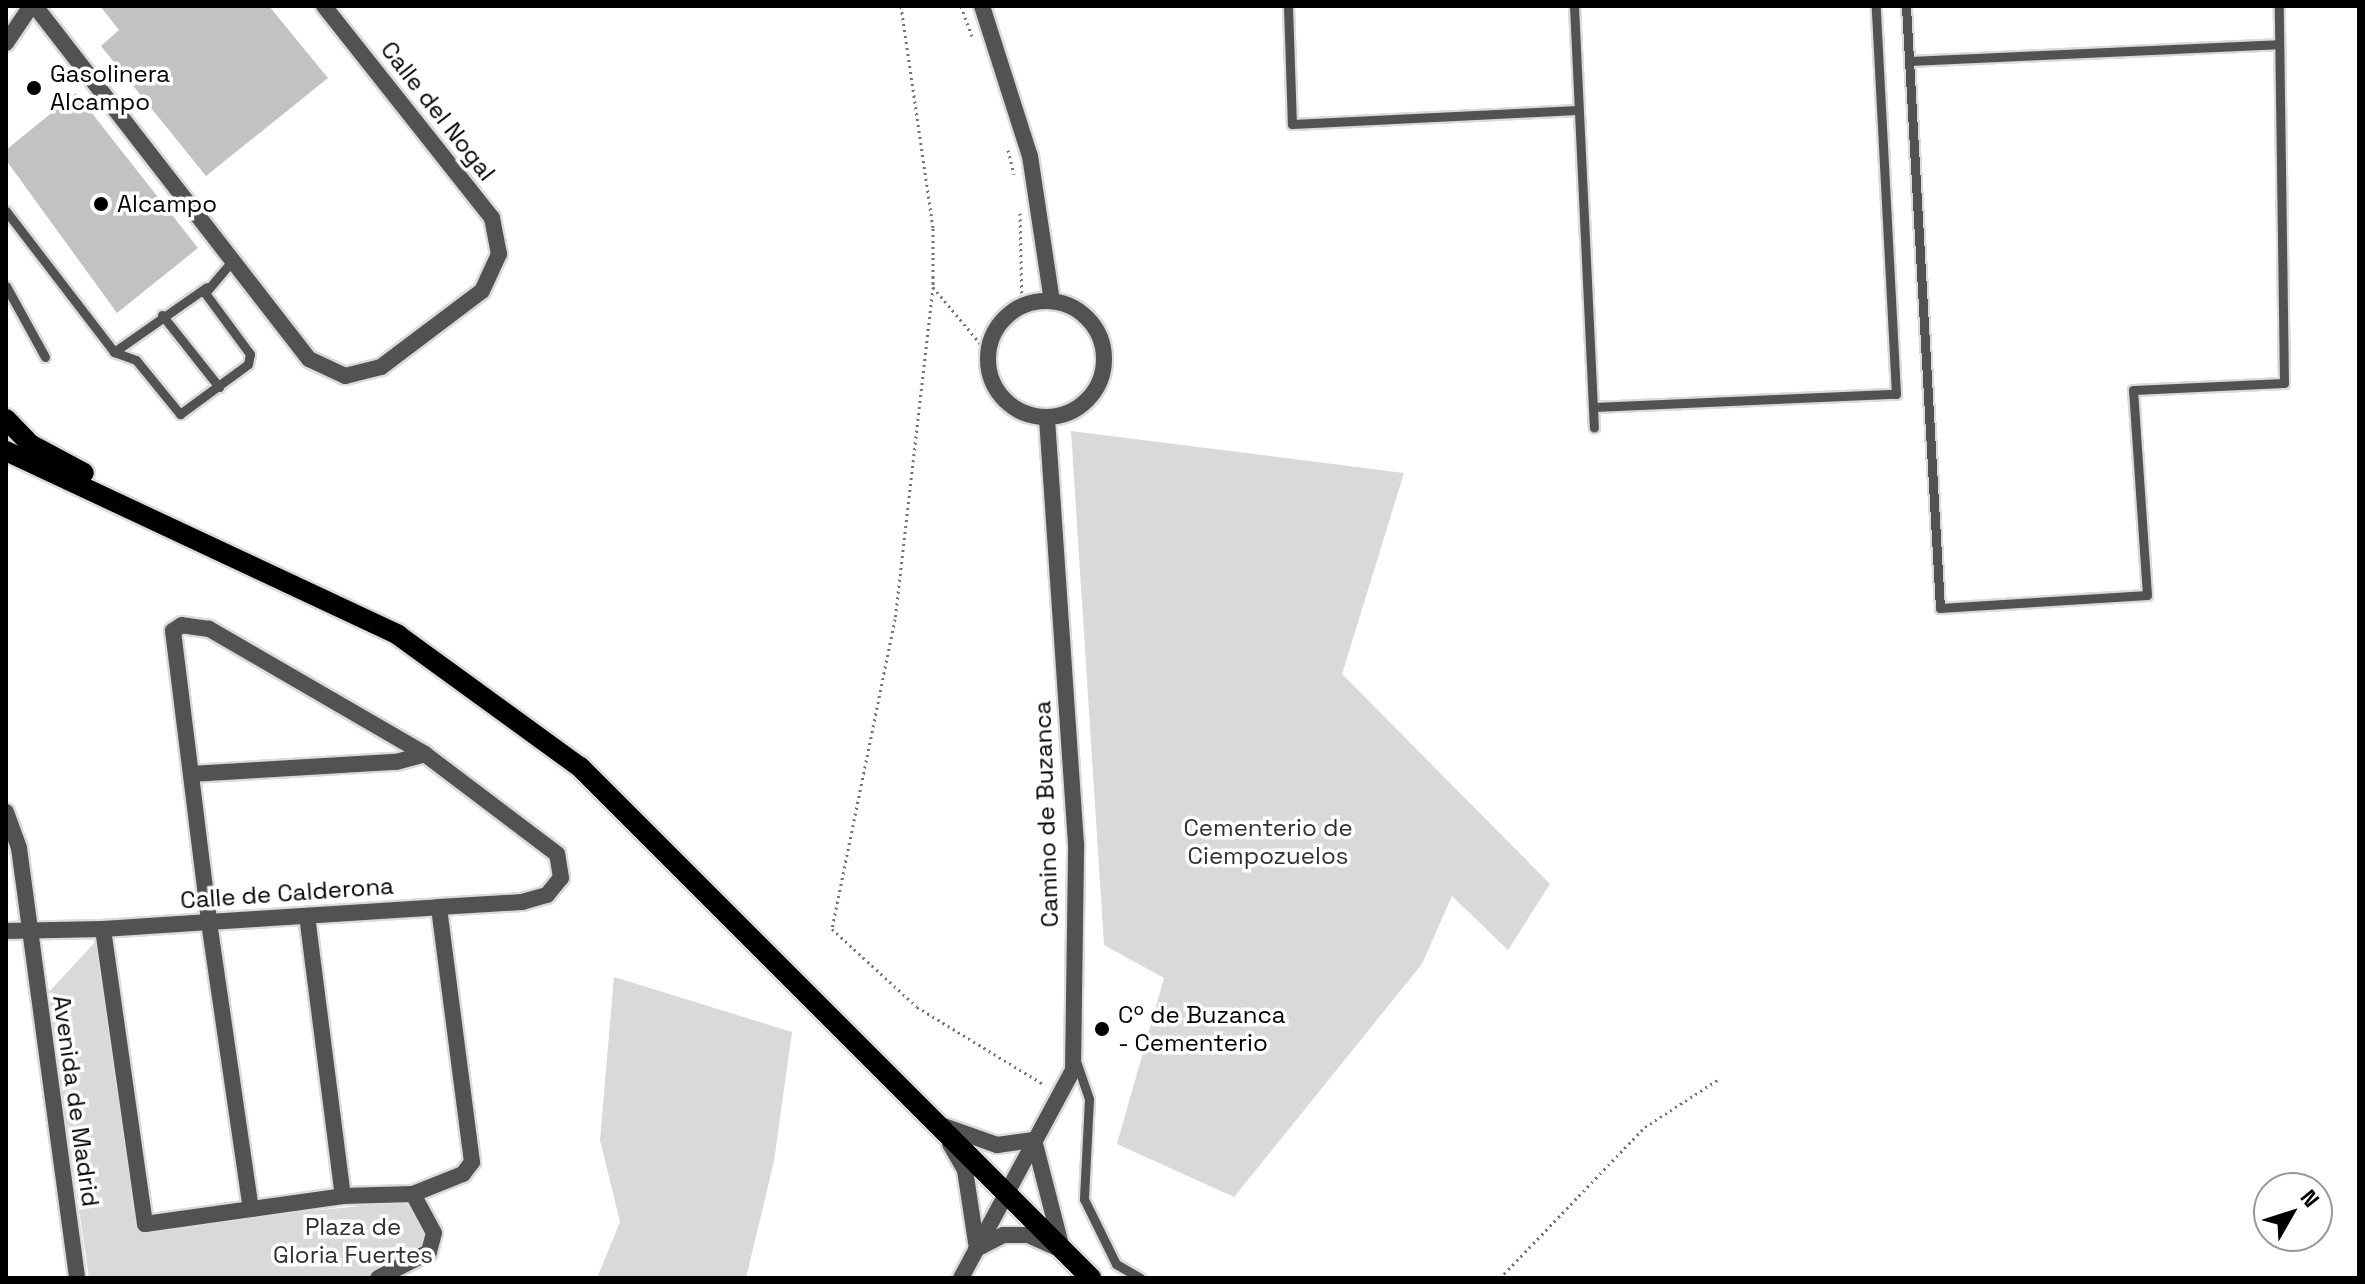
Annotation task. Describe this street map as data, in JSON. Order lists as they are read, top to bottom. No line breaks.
{"streets":{"street":["Calle del Nogal","Camino de Buzanca","Calle de Calderona","Avenida de Madrid"]},"crossings":[["Calle de Calderona","Avenida de Madrid"]],"parks":["Cementerio de Ciempozuelos","Plaza de Gloria Fuertes"],"places":["Gasolinera Alcampo","Alcampo","Cº de Buzanca - Cementerio"],"north":"top right"}
